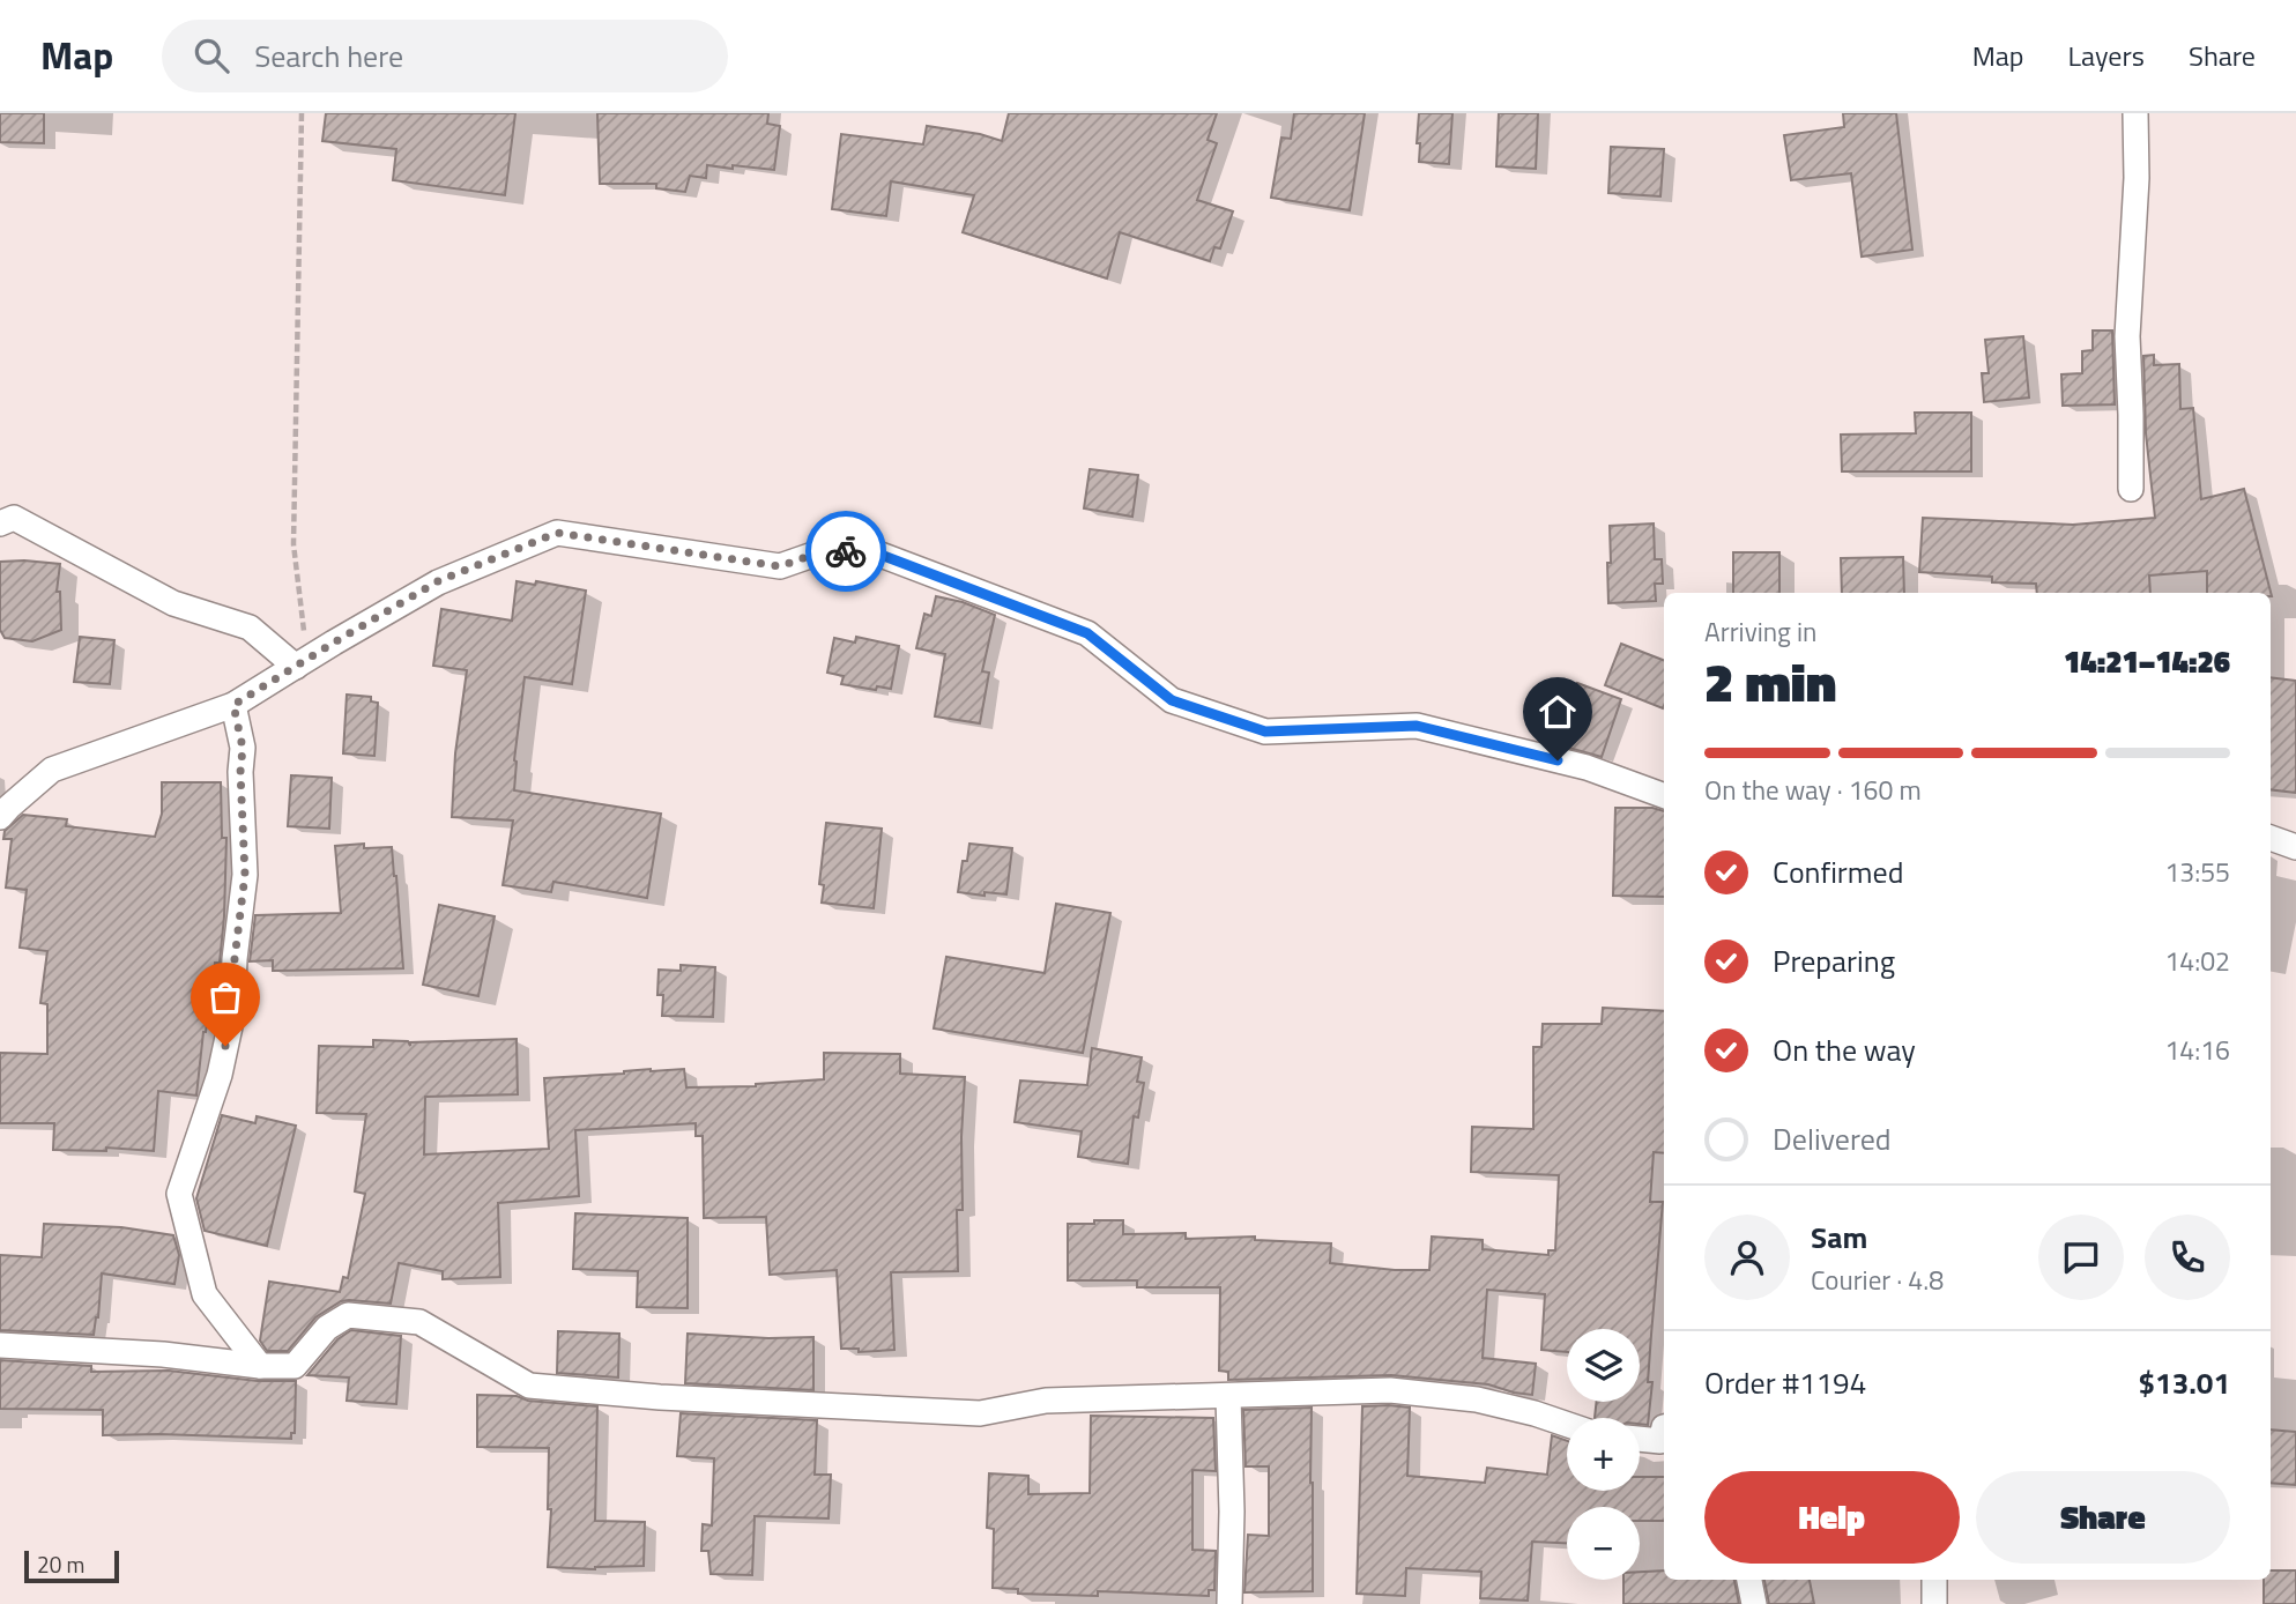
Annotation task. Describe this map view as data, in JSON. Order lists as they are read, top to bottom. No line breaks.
{"scale_bar":"20 m","page":{"header":"Map","search":"Search here","nav":["Map","Layers","Share"],"heading":["2 min","Arriving in","14:21–14:26"],"panel":["Sam","Courier · 4.8","Order #1194","$13.01"],"bar":"On the way · 160 m","list":[["Confirmed","13:55"],["Preparing","14:02"],["On the way","14:16"],"Delivered"],"map_buttons":["+","−"],"buttons":["Help","Share"],"scale":"20 m"}}
